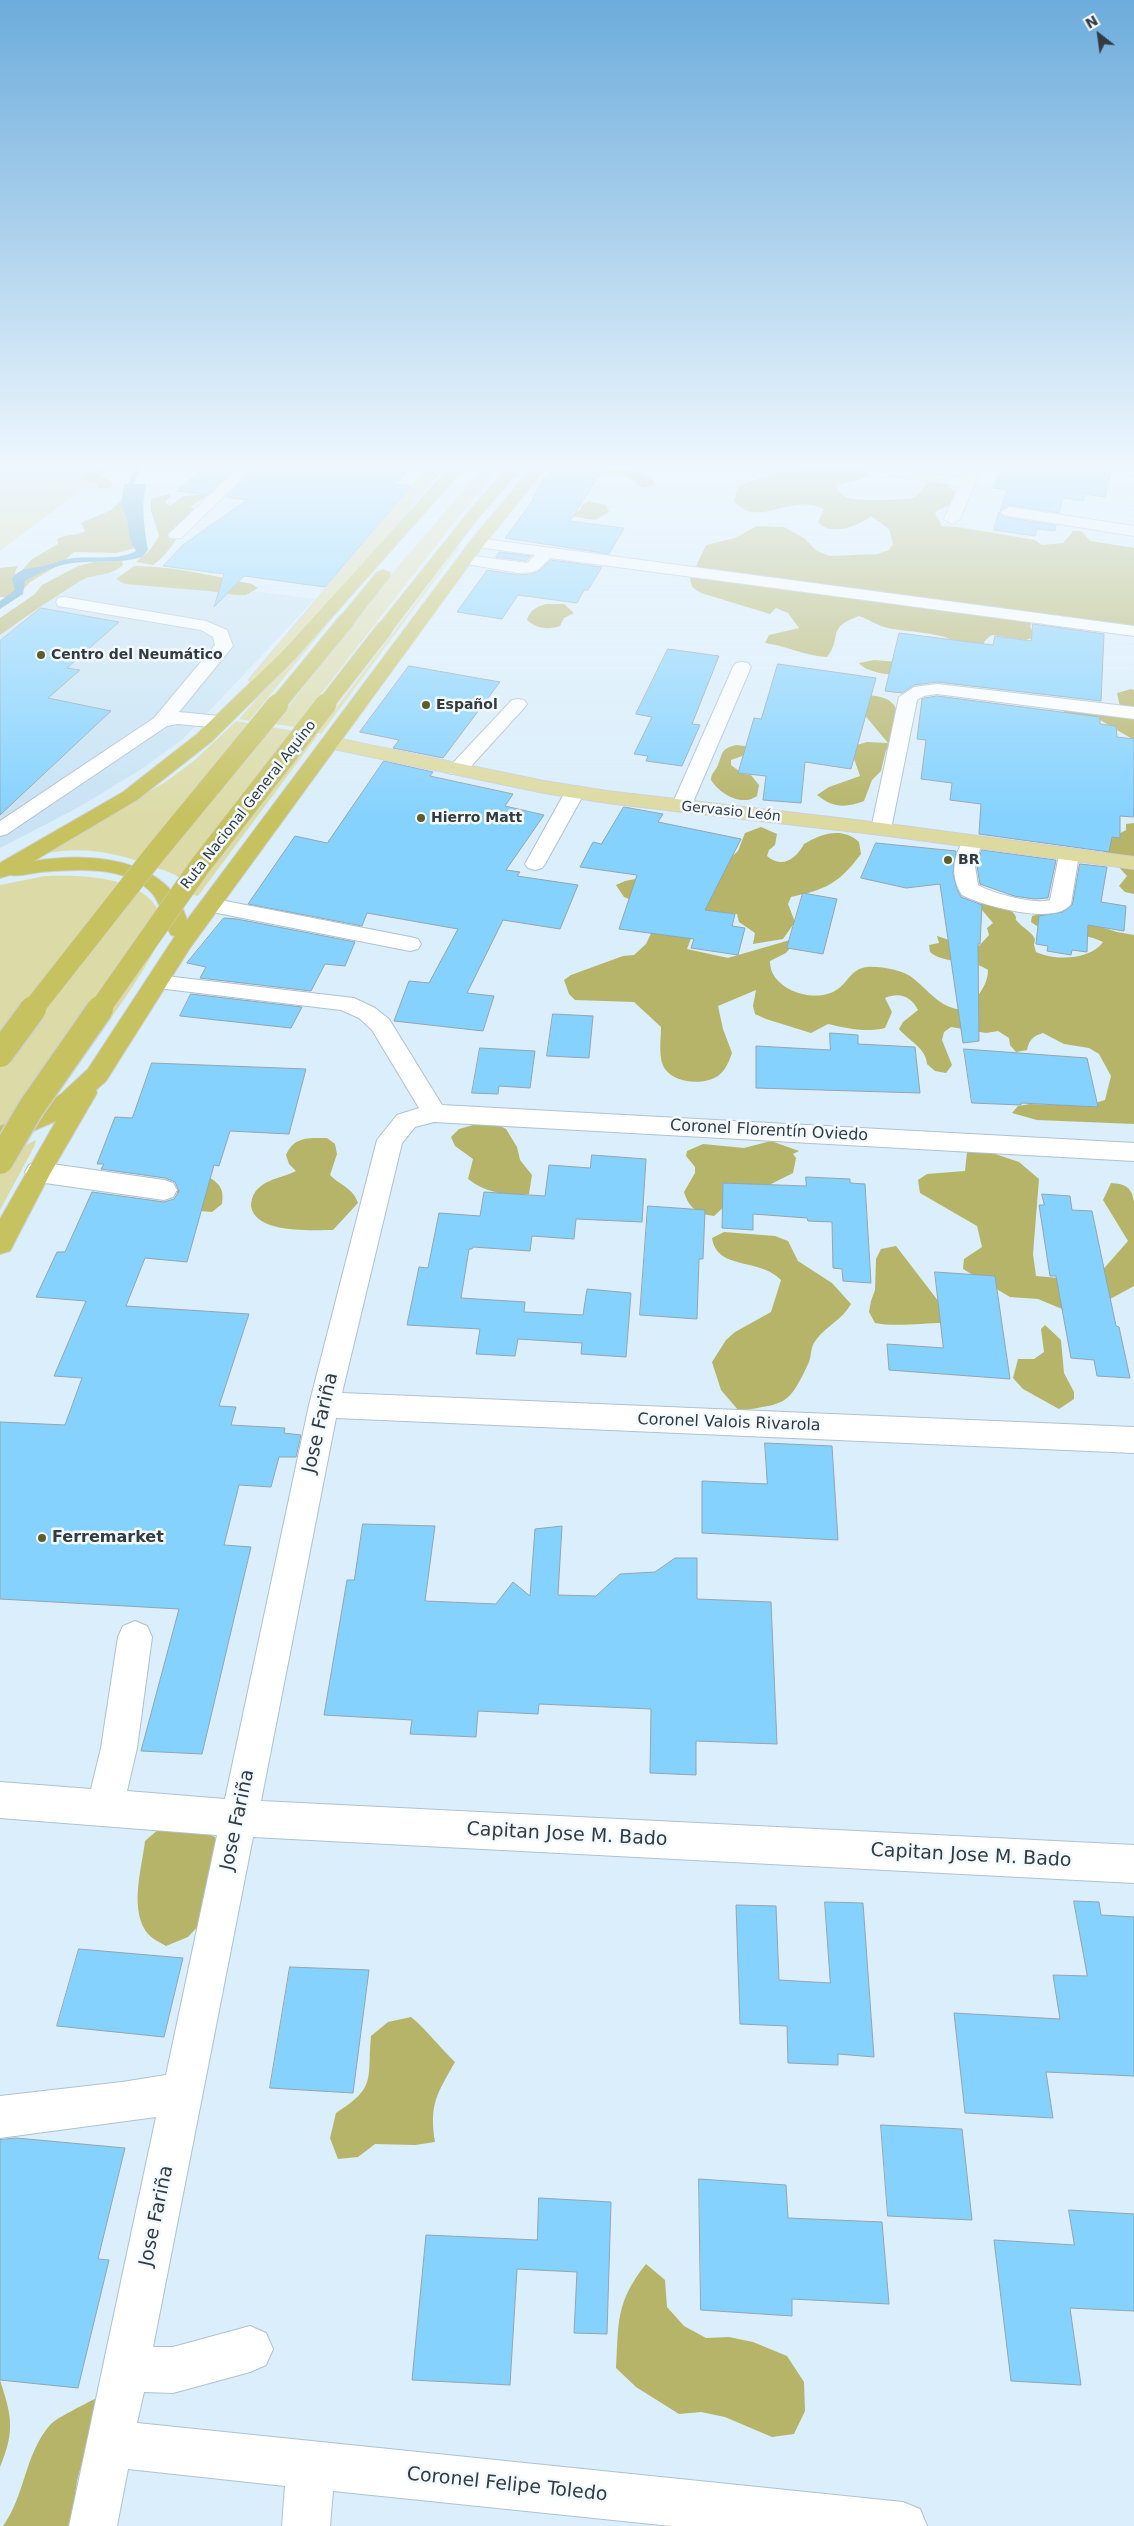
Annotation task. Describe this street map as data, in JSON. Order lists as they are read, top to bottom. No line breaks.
{"streets":{"highway":["Ruta Nacional General Aquino"],"main road":["Gervasio León"],"street":["Coronel Florentín Oviedo","Jose Fariña","Coronel Valois Rivarola","Capitan Jose M. Bado","Coronel Felipe Toledo"]},"crossings":[["Ruta Nacional General Aquino","Gervasio León"],["Coronel Florentín Oviedo","Jose Fariña"],["Jose Fariña","Coronel Valois Rivarola"],["Jose Fariña","Capitan Jose M. Bado"],["Jose Fariña","Coronel Felipe Toledo"]],"places":["Centro del Neumático","Español","Hierro Matt","BR","Ferremarket"],"north":"top left"}
